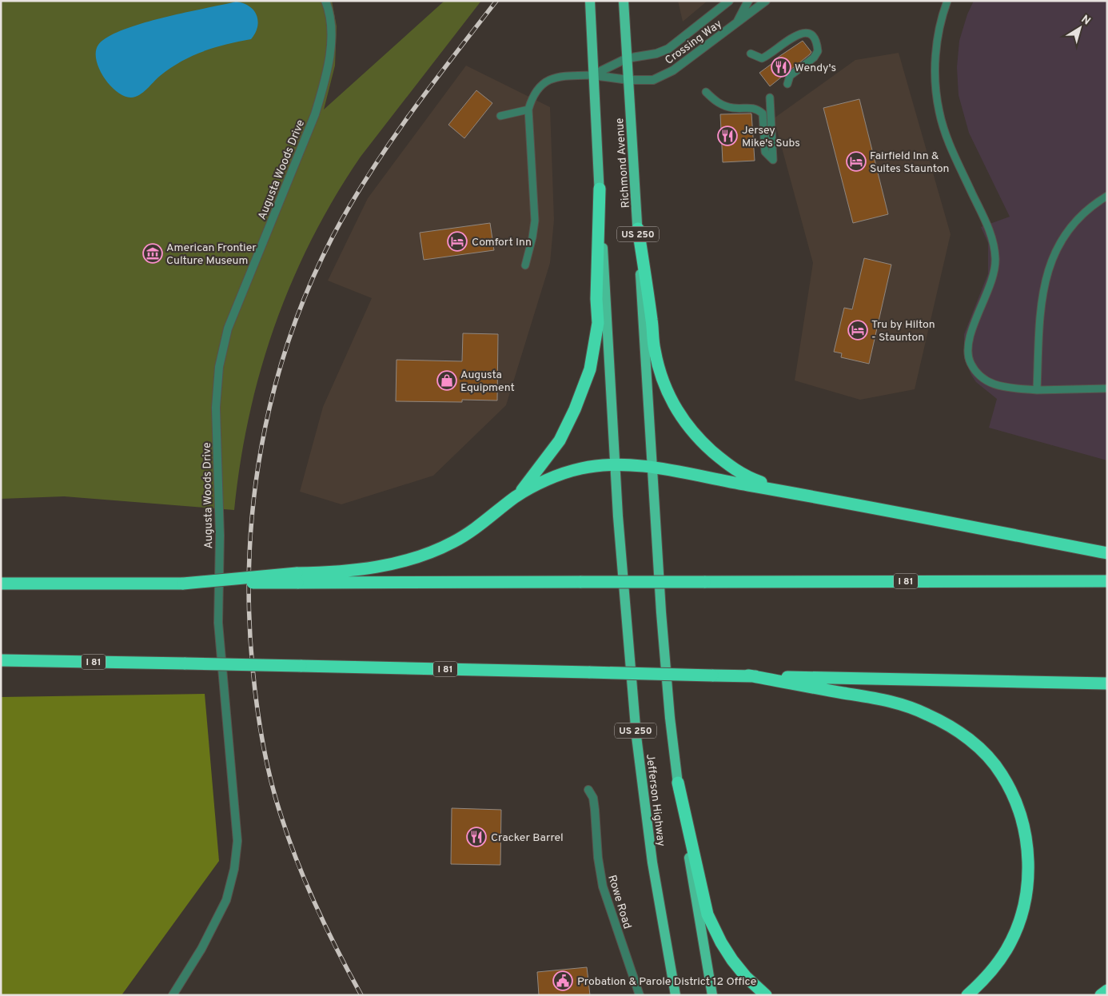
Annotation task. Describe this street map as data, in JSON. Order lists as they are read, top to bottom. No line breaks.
{"streets":{"highway":["I 81"],"main road":["Richmond Avenue","US 250","Jefferson Highway"],"street":["Crossing Way","Augusta Woods Drive","Rowe Road"]},"crossings":[["Crossing Way","Richmond Avenue"],["Crossing Way","US 250"],["Richmond Avenue","US 250"],["US 250","Jefferson Highway"]],"places":{"restaurant":["Wendy's","Jersey Mike's Subs","Cracker Barrel"],"hotel":["Fairfield Inn & Suites Staunton","Comfort Inn","Tru by Hilton - Staunton"],"museum":["American Frontier Culture Museum"],"shop":["Augusta Equipment"],"public building":["Probation & Parole District 12 Office"]},"north":"top right"}
